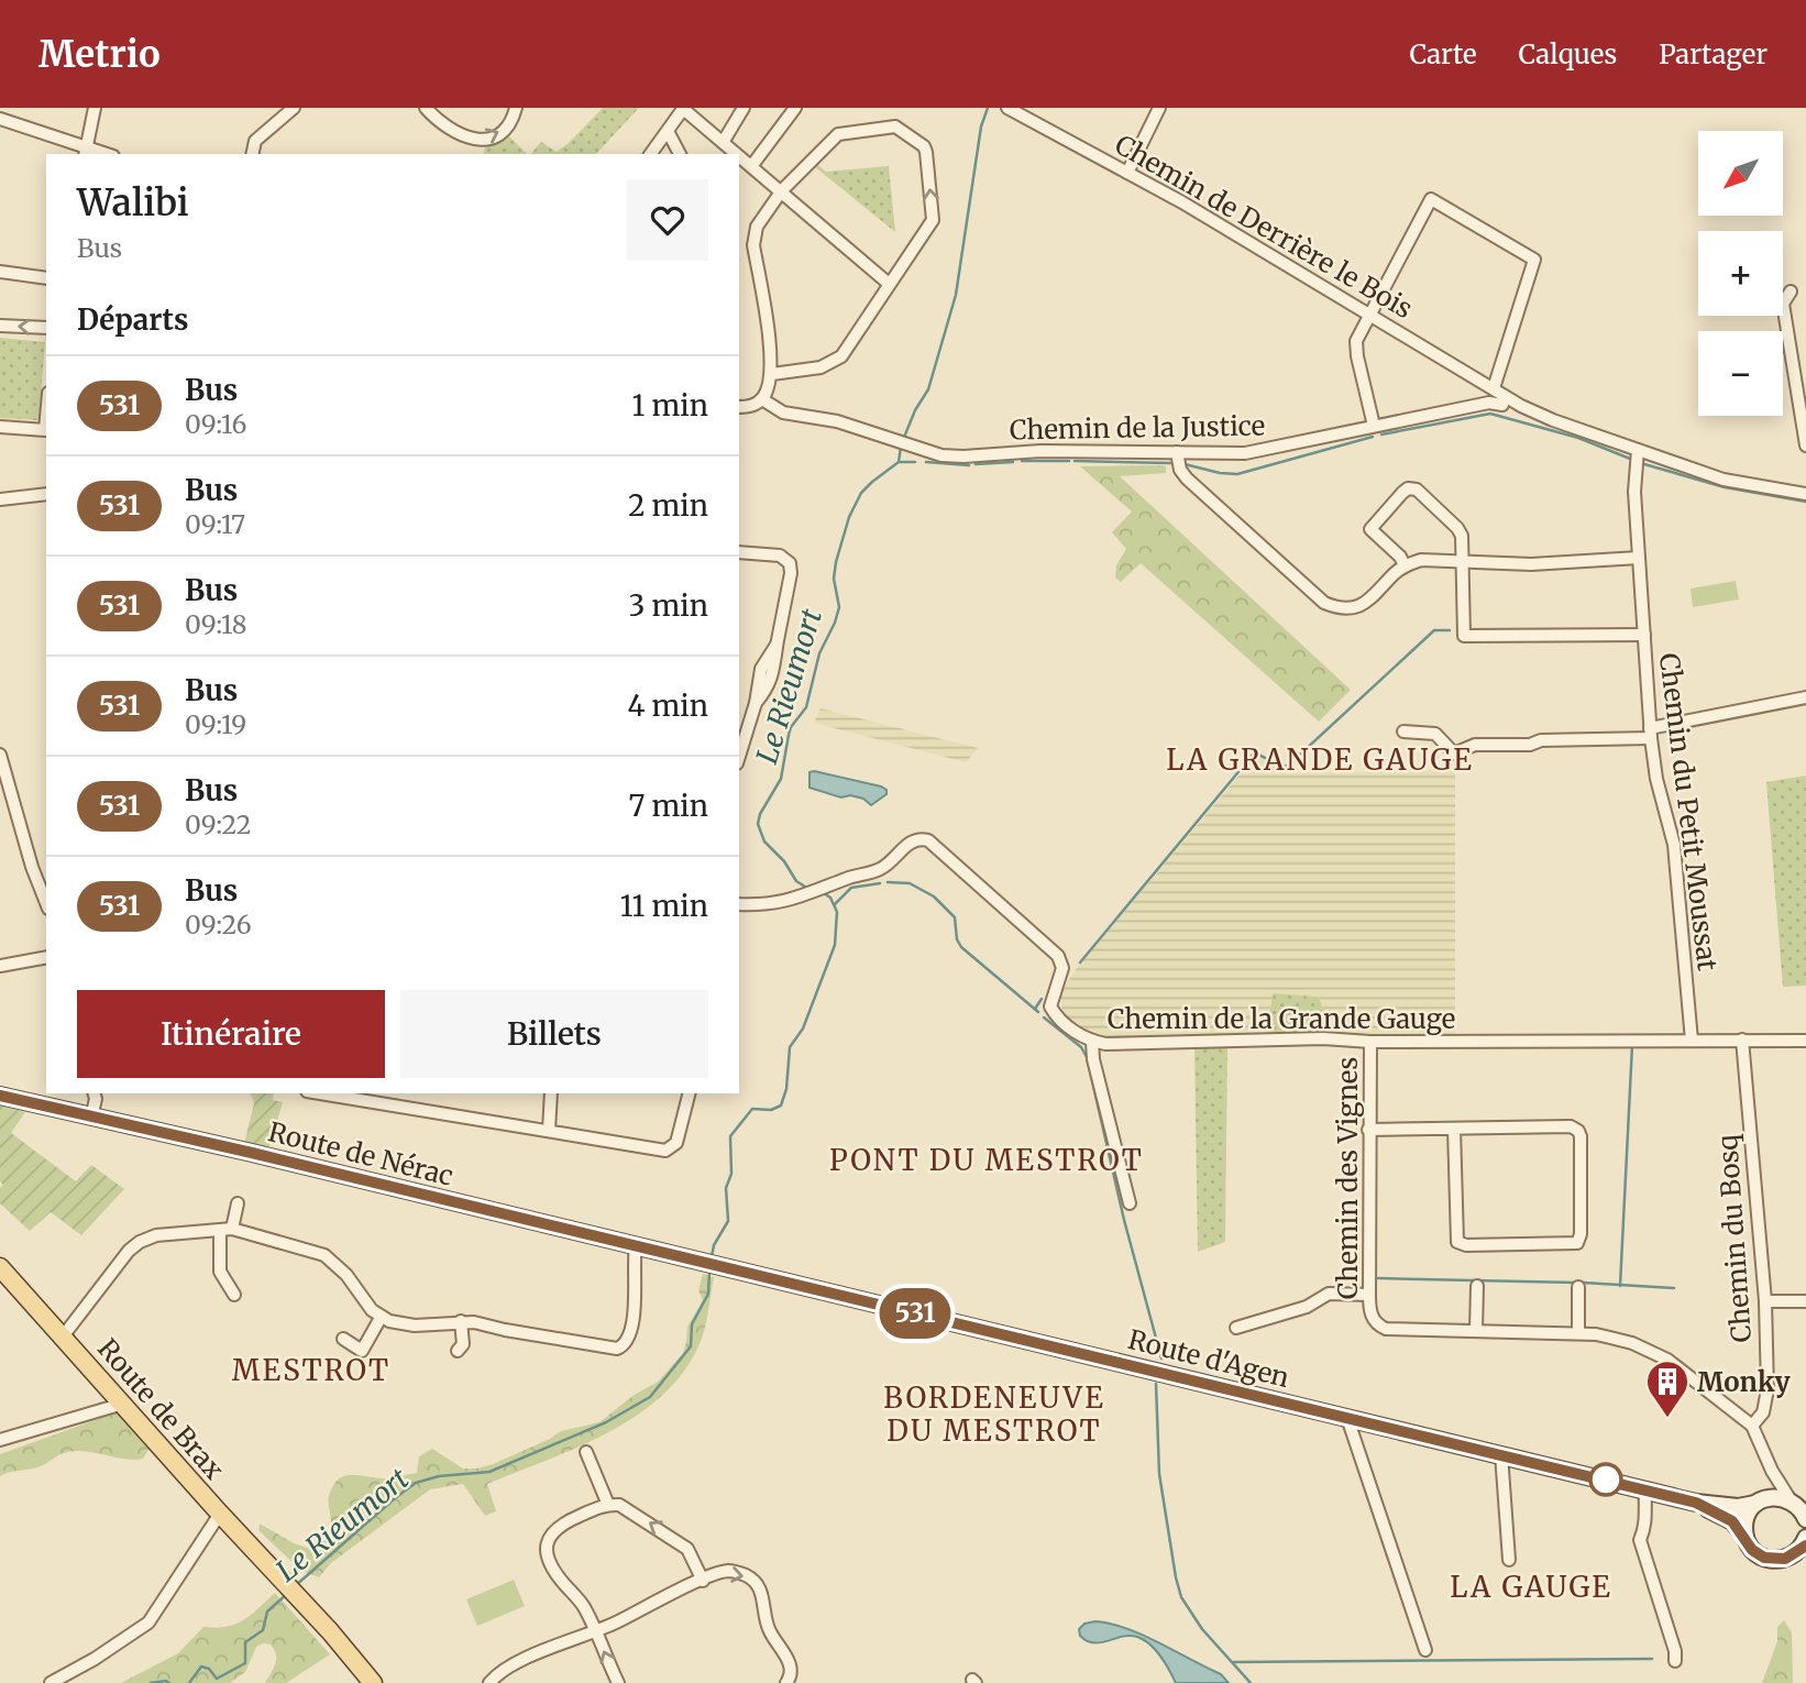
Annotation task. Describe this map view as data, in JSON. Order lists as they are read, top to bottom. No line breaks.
{"streets":{"main road":["Route de Nérac","Route d'Agen","Route de Brax"],"street":["Chemin de Derrière le Bois","Chemin de la Justice","Chemin du Petit Moussat","Chemin de la Grande Gauge","Chemin des Vignes","Chemin du Bosq"]},"crossings":[["Chemin de Derrière le Bois","Chemin du Petit Moussat"],["Chemin du Petit Moussat","Chemin de la Grande Gauge"],["Chemin de la Grande Gauge","Chemin des Vignes"],["Chemin de la Grande Gauge","Chemin du Bosq"],["Route de Nérac","Route d'Agen"],["Chemin des Vignes","Chemin du Bosq"]],"districts":["LA GRANDE GAUGE","PONT DU MESTROT","MESTROT","BORDENEUVE DU MESTROT","LA GAUGE"],"water":["Le Rieumort"],"places":{"building":["Monky"]},"lines":["bus line 531"],"north":"bottom left","page":{"header":"Metrio","nav":["Carte","Calques","Partager"],"on_map":"531","map_buttons":["+","−"],"heading":[["Walibi","Bus"],"Départs"],"list":[{"mark":"531","name":"Bus","note":"09:16","value":"1 min"},{"mark":"531","name":"Bus","note":"09:17","value":"2 min"},{"mark":"531","name":"Bus","note":"09:18","value":"3 min"},{"mark":"531","name":"Bus","note":"09:19","value":"4 min"},{"mark":"531","name":"Bus","note":"09:22","value":"7 min"},{"mark":"531","name":"Bus","note":"09:26","value":"11 min"}],"buttons":["Itinéraire","Billets"]}}
